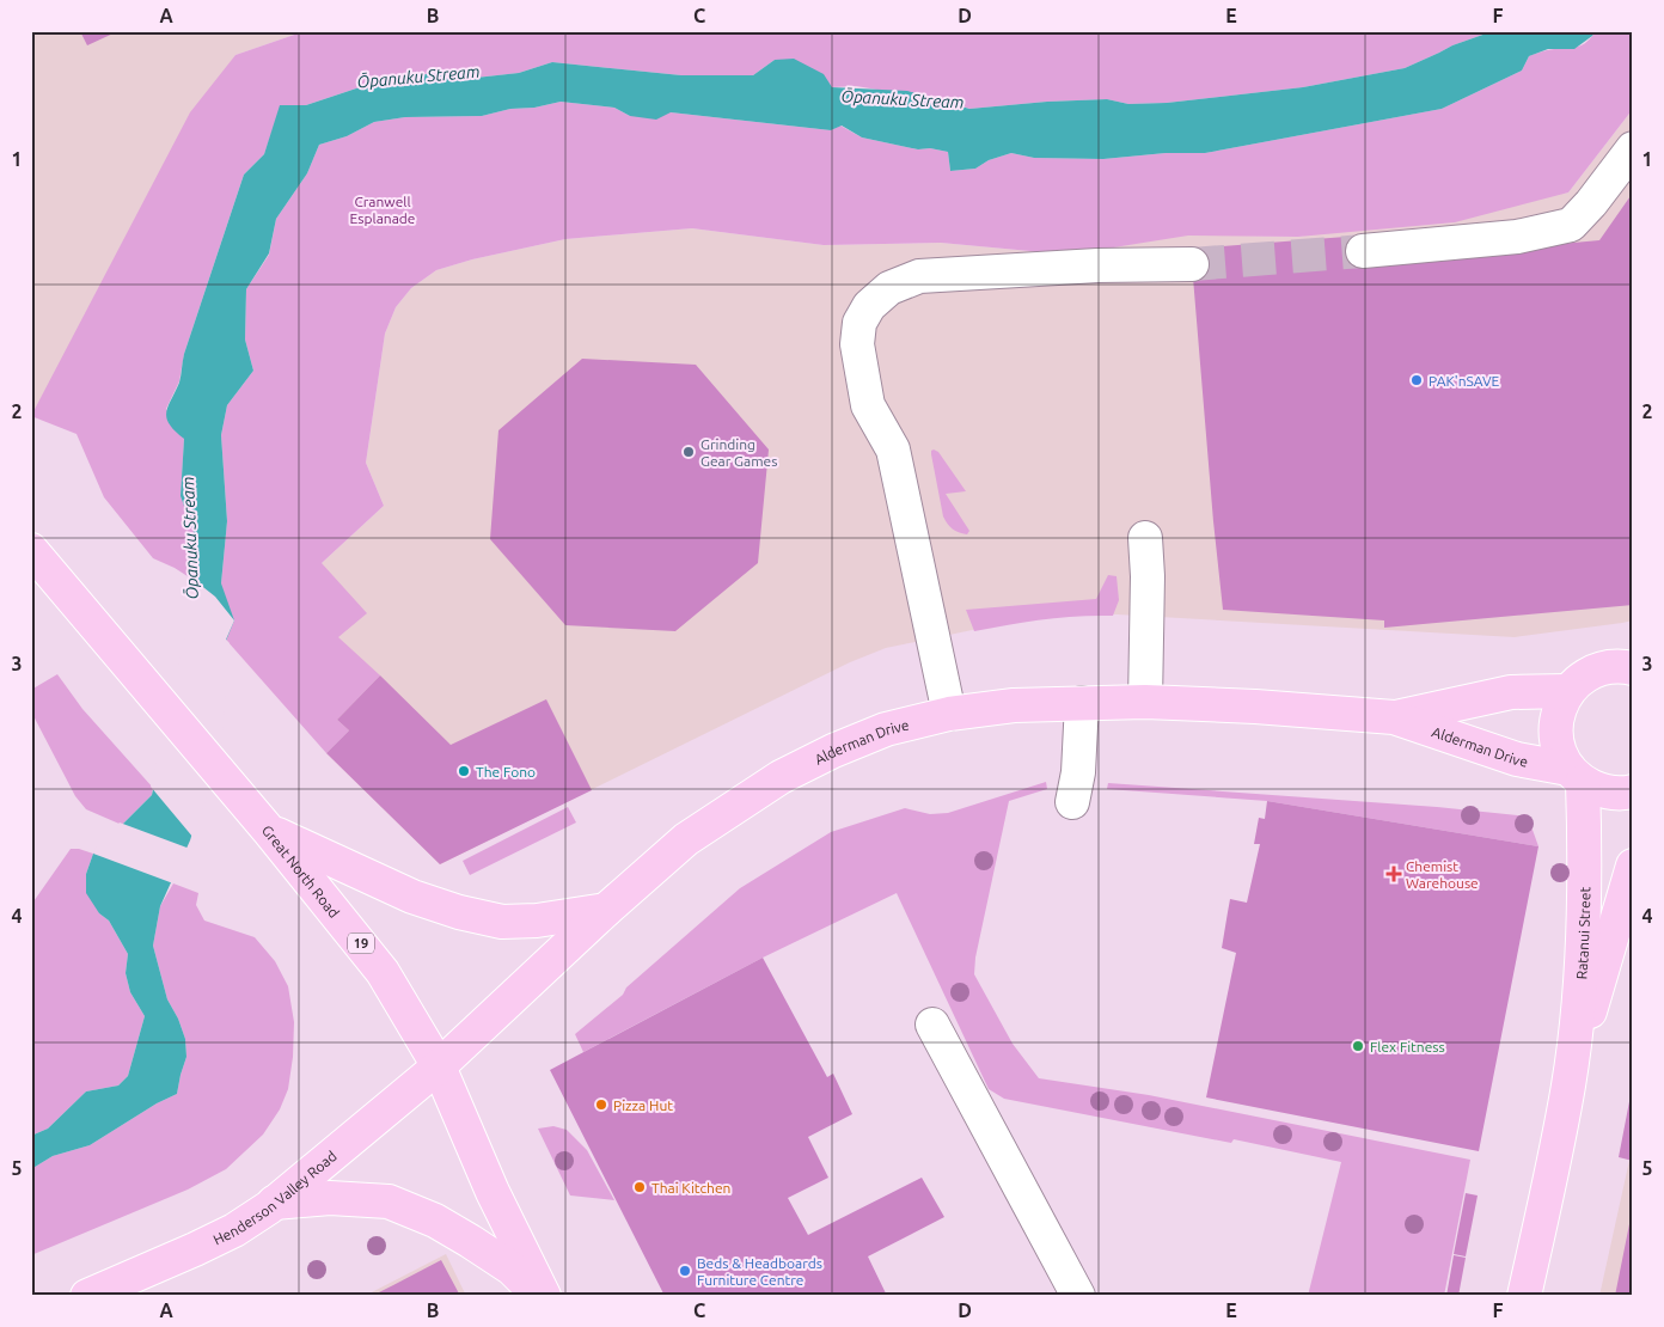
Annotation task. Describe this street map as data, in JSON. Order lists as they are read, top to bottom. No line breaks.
{"streets":{"main road":["Alderman Drive","Great North Road","Ratanui Street","19","Henderson Valley Road"]},"crossings":[["Alderman Drive","Great North Road"],["Alderman Drive","Ratanui Street"],["Alderman Drive","Henderson Valley Road"],["Great North Road","Henderson Valley Road"]],"water":["Ōpanuku Stream"],"parks":["Cranwell Esplanade"],"places":{"other":["PAK'nSAVE","Grinding Gear Games","The Fono","Flex Fitness","Pizza Hut","Thai Kitchen","Beds & Headboards Furniture Centre"],"health":["Chemist Warehouse"]},"grid":{"columns":["A","B","C","D","E","F"],"rows":["1","2","3","4","5"]}}
